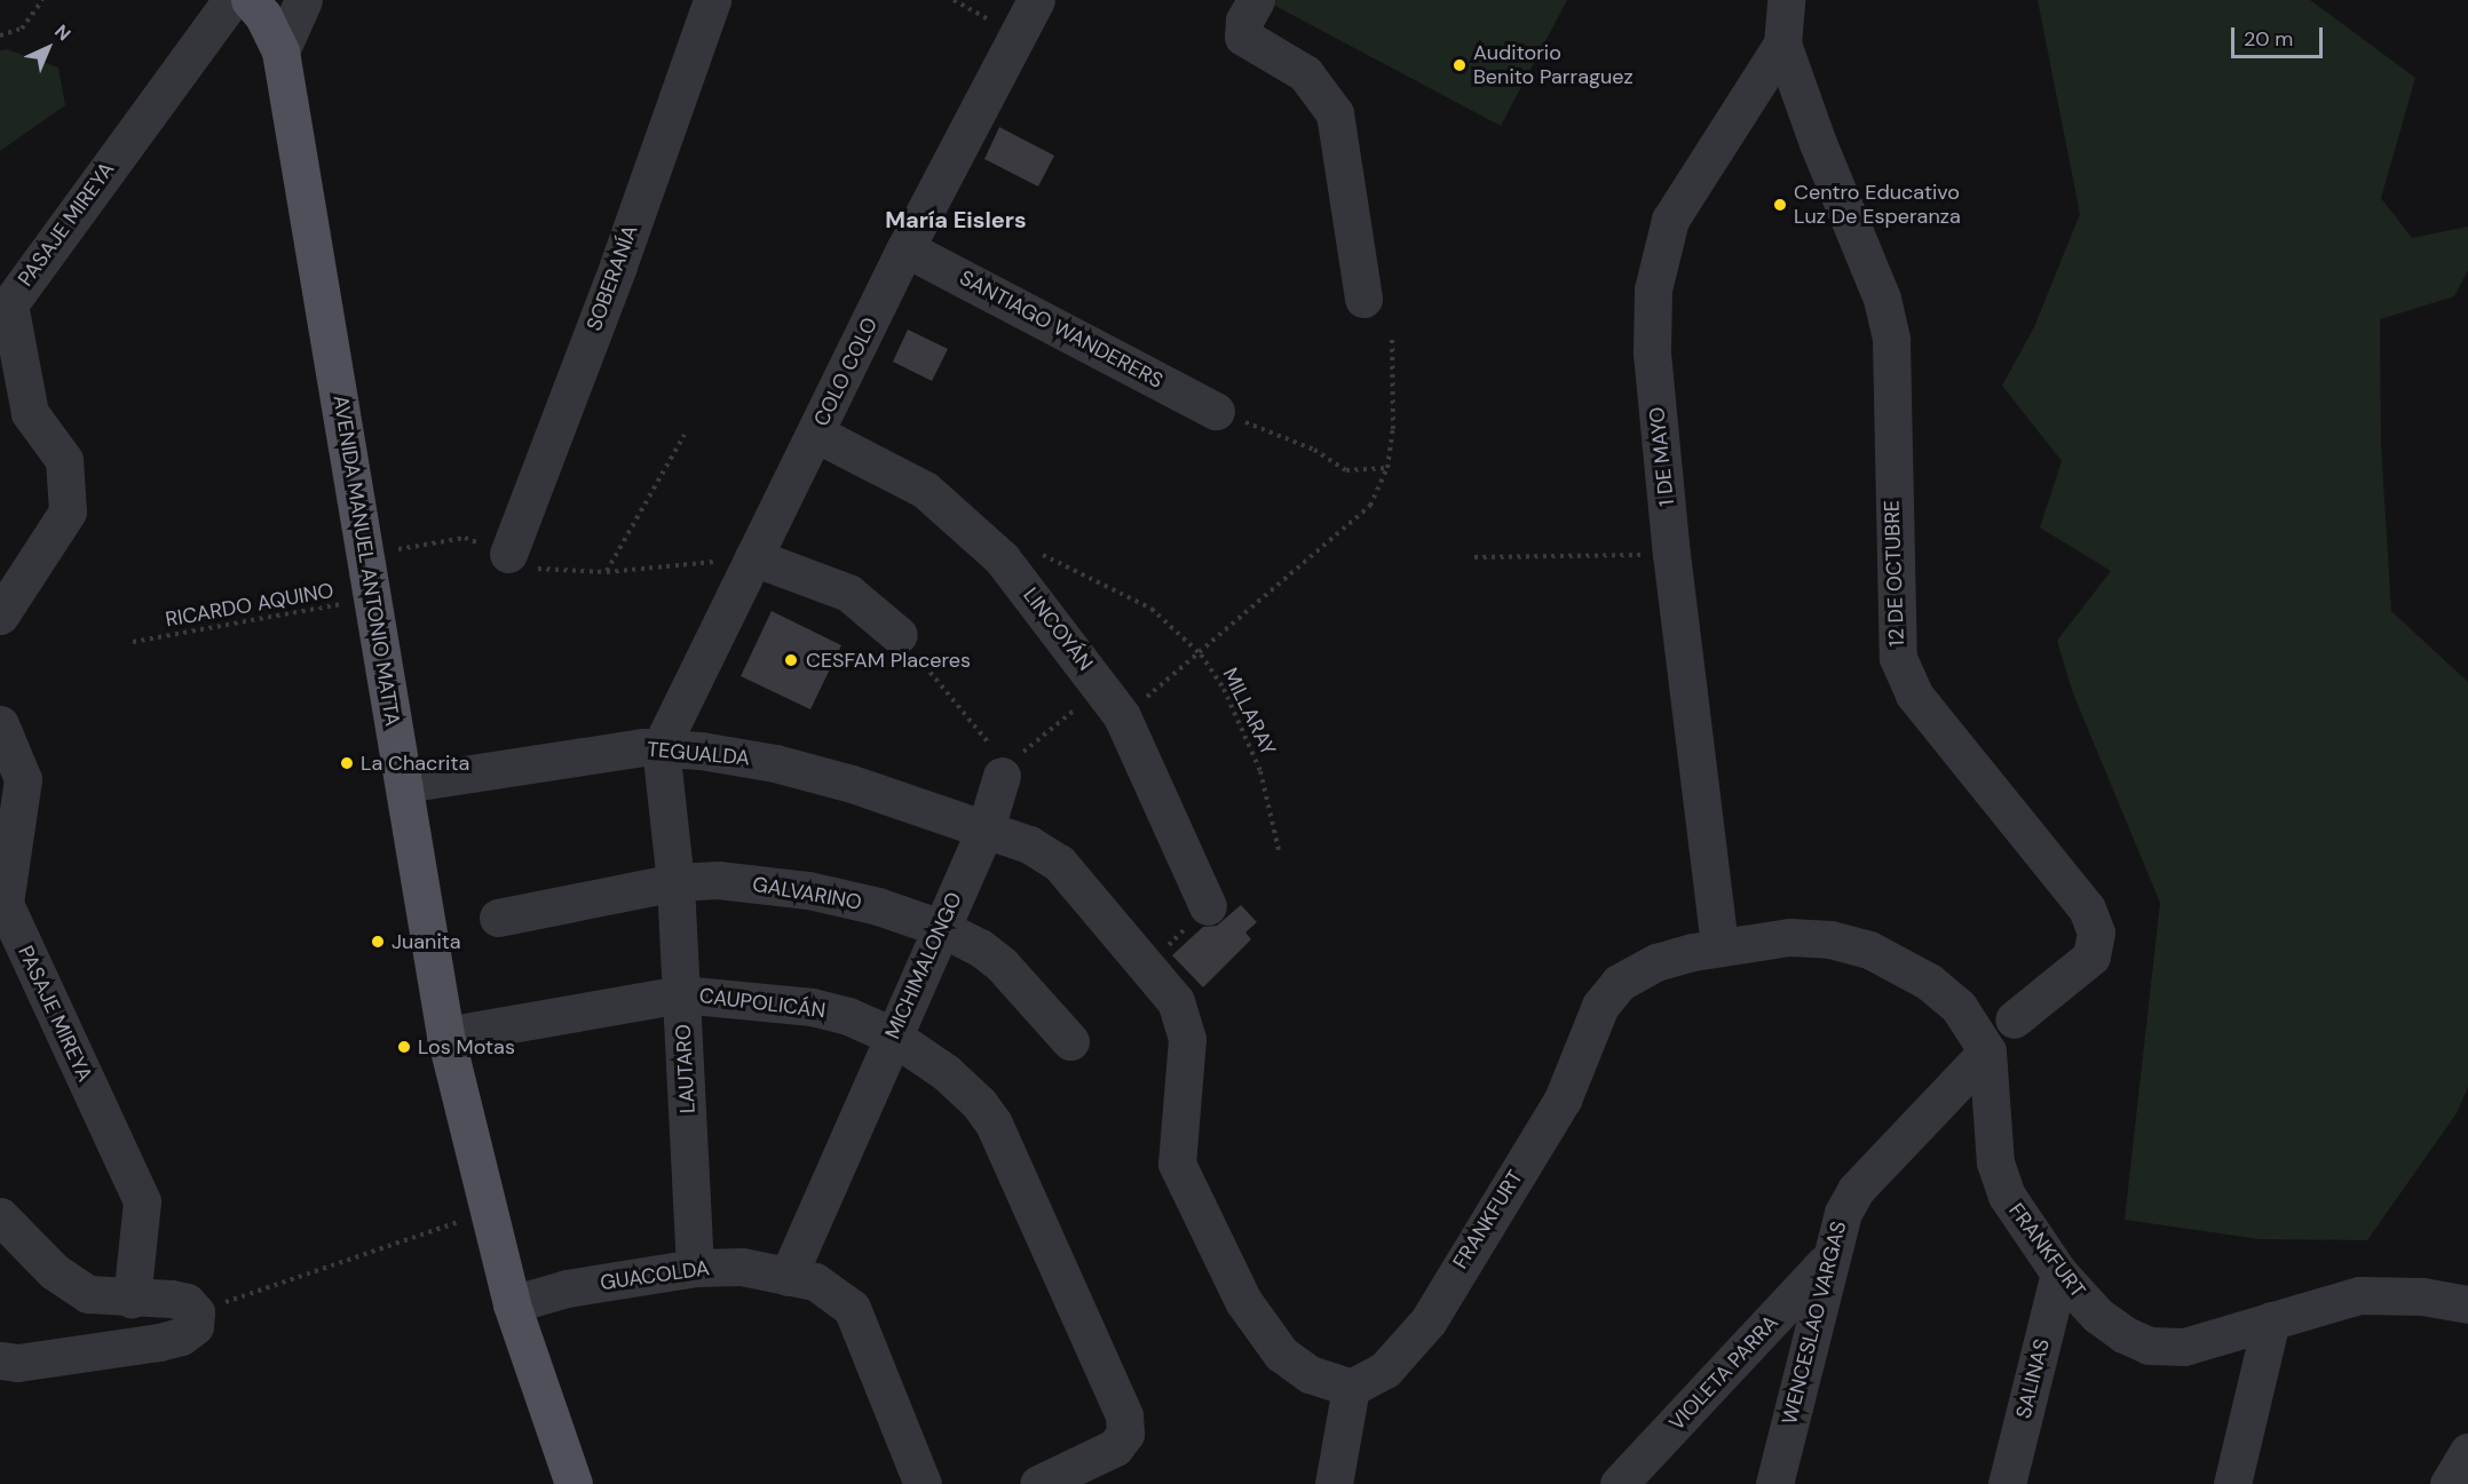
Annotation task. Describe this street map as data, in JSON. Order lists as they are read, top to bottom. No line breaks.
{"streets":{"main road":["AVENIDA MANUEL ANTONIO MATTA"],"street":["PASAJE MIREYA","SOBERANÍA","SANTIAGO WANDERERS","COLO COLO","1 DE MAYO","12 DE OCTUBRE","LINCOYÁN","TEGUALDA","GALVARINO","MICHIMALONGO","CAUPOLICÁN","LAUTARO","FRANKFURT","GUACOLDA","WENCESLAO VARGAS","VIOLETA PARRA","SALINAS"],"path":["RICARDO AQUINO","MILLARAY"]},"crossings":[["SANTIAGO WANDERERS","COLO COLO"],["COLO COLO","LINCOYÁN"],["COLO COLO","TEGUALDA"],["COLO COLO","LAUTARO"],["1 DE MAYO","12 DE OCTUBRE"],["1 DE MAYO","FRANKFURT"],["AVENIDA MANUEL ANTONIO MATTA","RICARDO AQUINO"],["AVENIDA MANUEL ANTONIO MATTA","TEGUALDA"],["AVENIDA MANUEL ANTONIO MATTA","CAUPOLICÁN"],["AVENIDA MANUEL ANTONIO MATTA","GUACOLDA"],["TEGUALDA","MICHIMALONGO"],["TEGUALDA","LAUTARO"],["GALVARINO","MICHIMALONGO"],["GALVARINO","LAUTARO"],["MICHIMALONGO","CAUPOLICÁN"],["MICHIMALONGO","GUACOLDA"],["CAUPOLICÁN","LAUTARO"],["LAUTARO","GUACOLDA"],["FRANKFURT","WENCESLAO VARGAS"],["FRANKFURT","SALINAS"],["WENCESLAO VARGAS","VIOLETA PARRA"]],"districts":["María Eislers"],"places":["Auditorio Benito Parraguez","Centro Educativo Luz De Esperanza","CESFAM Placeres","La Chacrita","Juanita","Los Motas"],"scale_bar":"20 m","north":"top right"}
